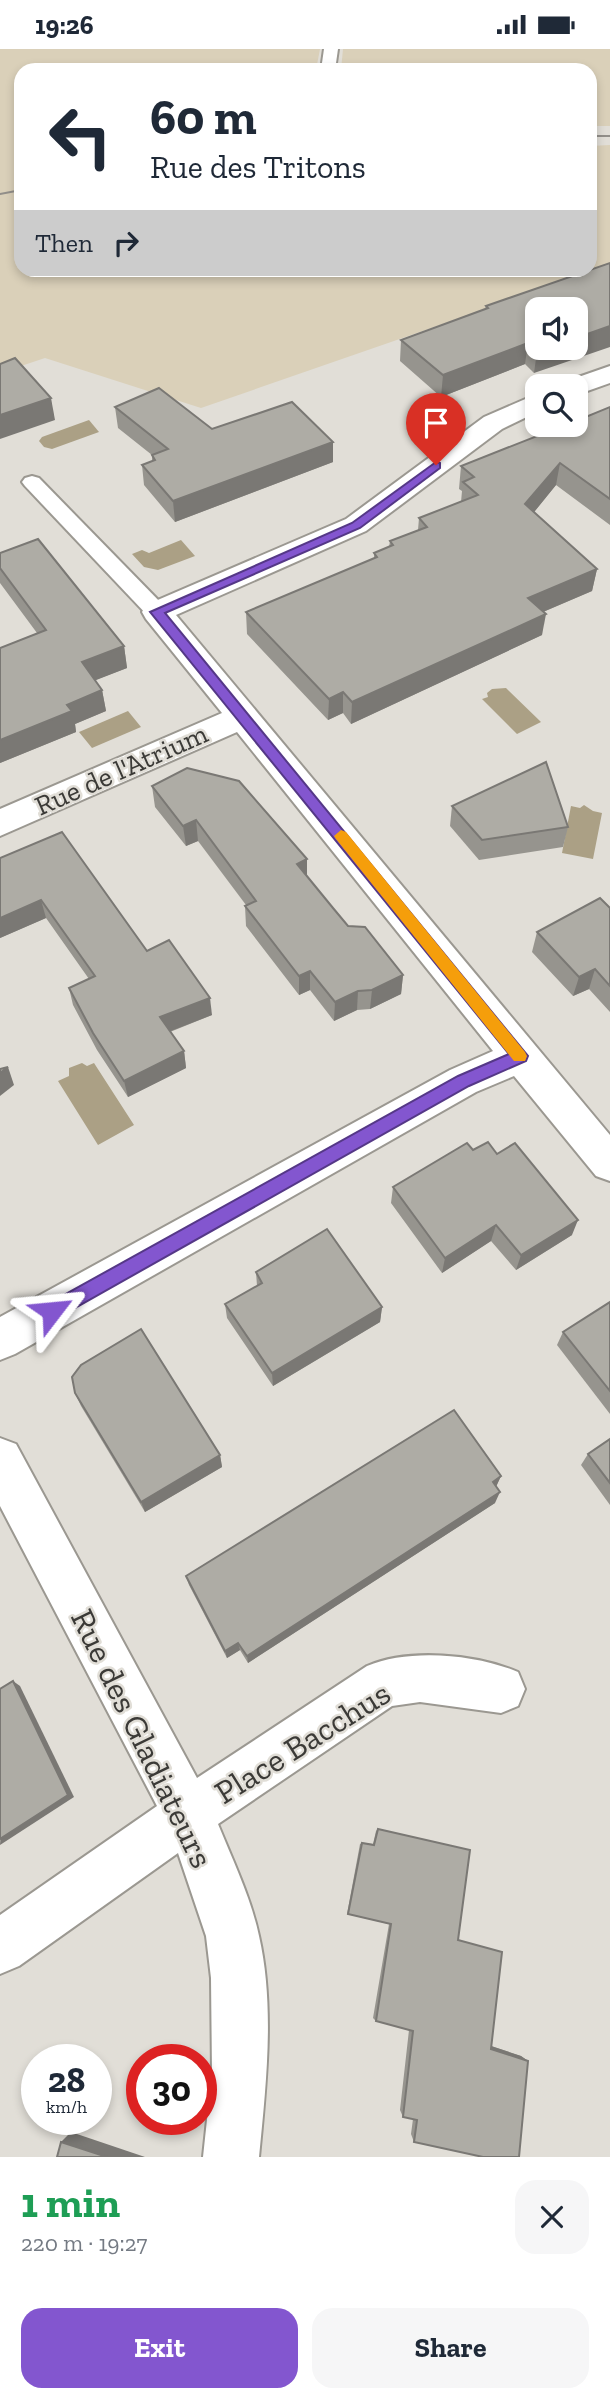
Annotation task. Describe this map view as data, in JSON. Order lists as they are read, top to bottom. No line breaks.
{"streets":{"street":["Rue de l'Atrium","Rue des Gladiateurs","Place Bacchus"]},"crossings":[["Rue des Gladiateurs","Place Bacchus"]],"page":{"status":"19:26","turn":["60 m","Rue des Tritons"],"then":"Then","speed":"28 km/h","limit":"30","heading":["1 min","220 m · 19:27"],"buttons":["Exit","Share"]}}
